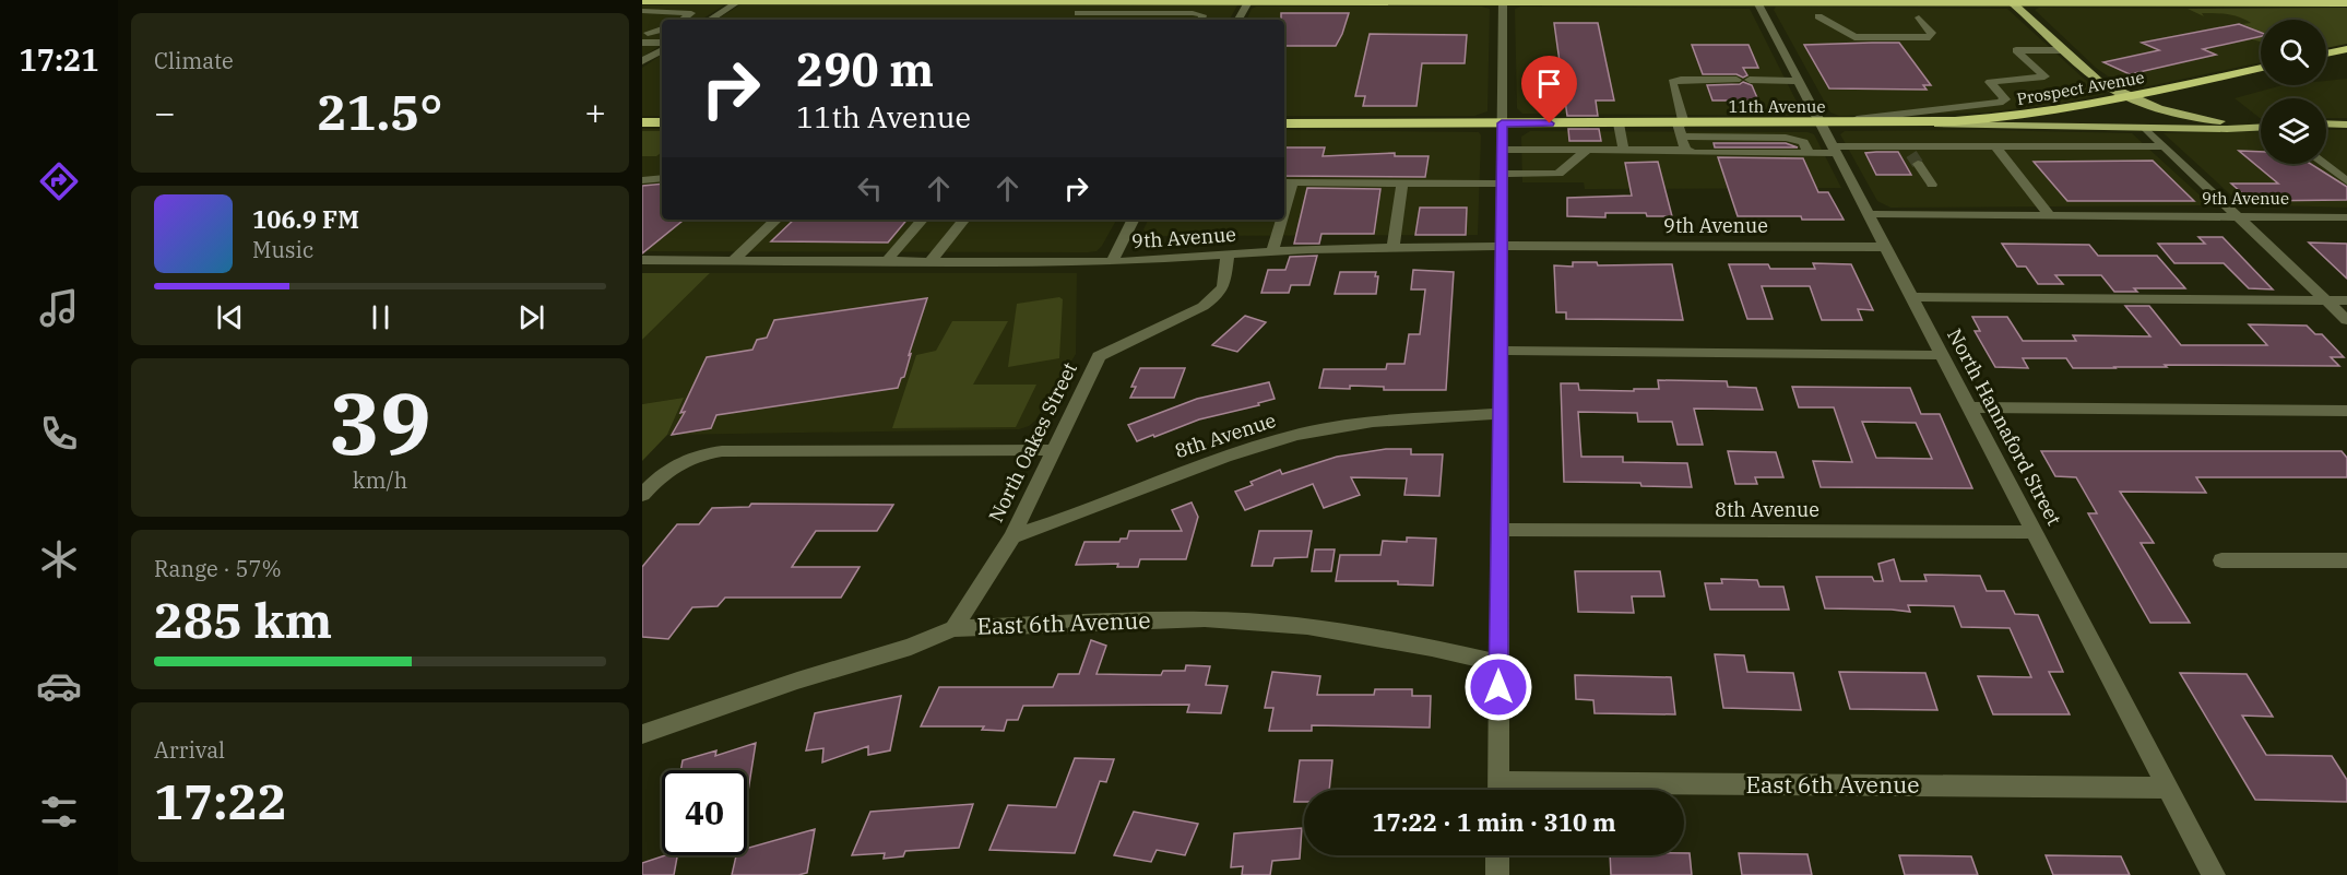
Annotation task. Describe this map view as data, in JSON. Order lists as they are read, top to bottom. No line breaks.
{"streets":{"highway":["Prospect Avenue","11th Avenue"],"street":["9th Avenue","North Hannaford Street","8th Avenue","North Oakes Street","East 6th Avenue"]},"crossings":[["Prospect Avenue","11th Avenue"],["11th Avenue","North Hannaford Street"],["9th Avenue","North Hannaford Street"],["9th Avenue","North Oakes Street"],["North Hannaford Street","8th Avenue"],["North Hannaford Street","East 6th Avenue"],["8th Avenue","North Oakes Street"],["North Oakes Street","East 6th Avenue"]],"page":{"tabs":"17:21","tile":["Climate",["39","km/h"],["Range · 57%","285 km"],["Arrival","17:22"]],"turn":["290 m","11th Avenue"],"heat":["−","21.5°","+"],"song":["106.9 FM","Music"],"limit":"40","trip":"17:22 · 1 min · 310 m"}}
